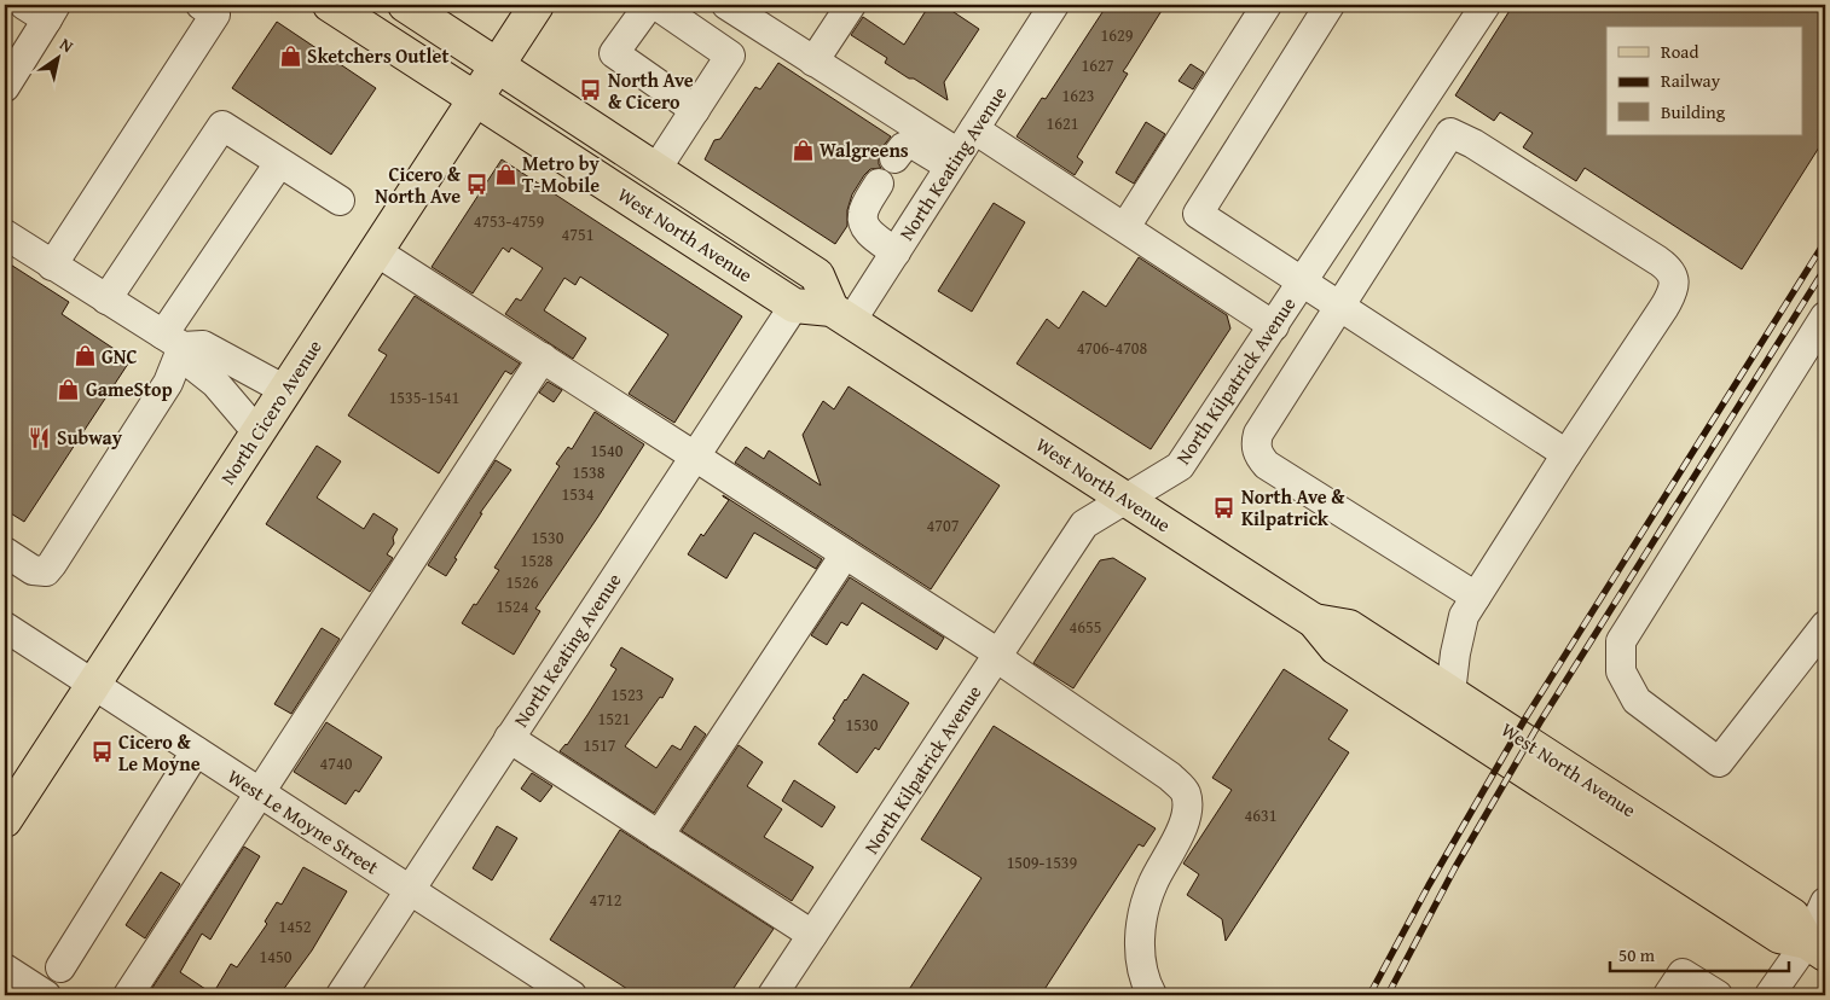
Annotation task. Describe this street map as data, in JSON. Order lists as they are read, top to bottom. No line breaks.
{"streets":{"main road":["West North Avenue","North Cicero Avenue"],"street":["North Keating Avenue","North Kilpatrick Avenue","West Le Moyne Street"]},"crossings":[["North Keating Avenue","West North Avenue"],["North Keating Avenue","West Le Moyne Street"],["West North Avenue","North Kilpatrick Avenue"],["West North Avenue","North Cicero Avenue"],["North Cicero Avenue","West Le Moyne Street"]],"places":{"shop":["Sketchers Outlet","Walgreens","Metro by T-Mobile","GNC","GameStop"],"bus stop":["North Ave & Cicero","Cicero & North Ave","North Ave & Kilpatrick","Cicero & Le Moyne"],"restaurant":["Subway"]},"house_numbers":["1629","1627","1623","1621","4753-4759","4751","4706-4708","1535-1541","1540","1538","1534","4707","1530","1528","1526","1524","4655","1523","1521","1530","1517","4740","4631","1509-1539","4712","1452","1450"],"legend":["Road","Railway","Building"],"scale_bar":"50 m","north":"top right"}
